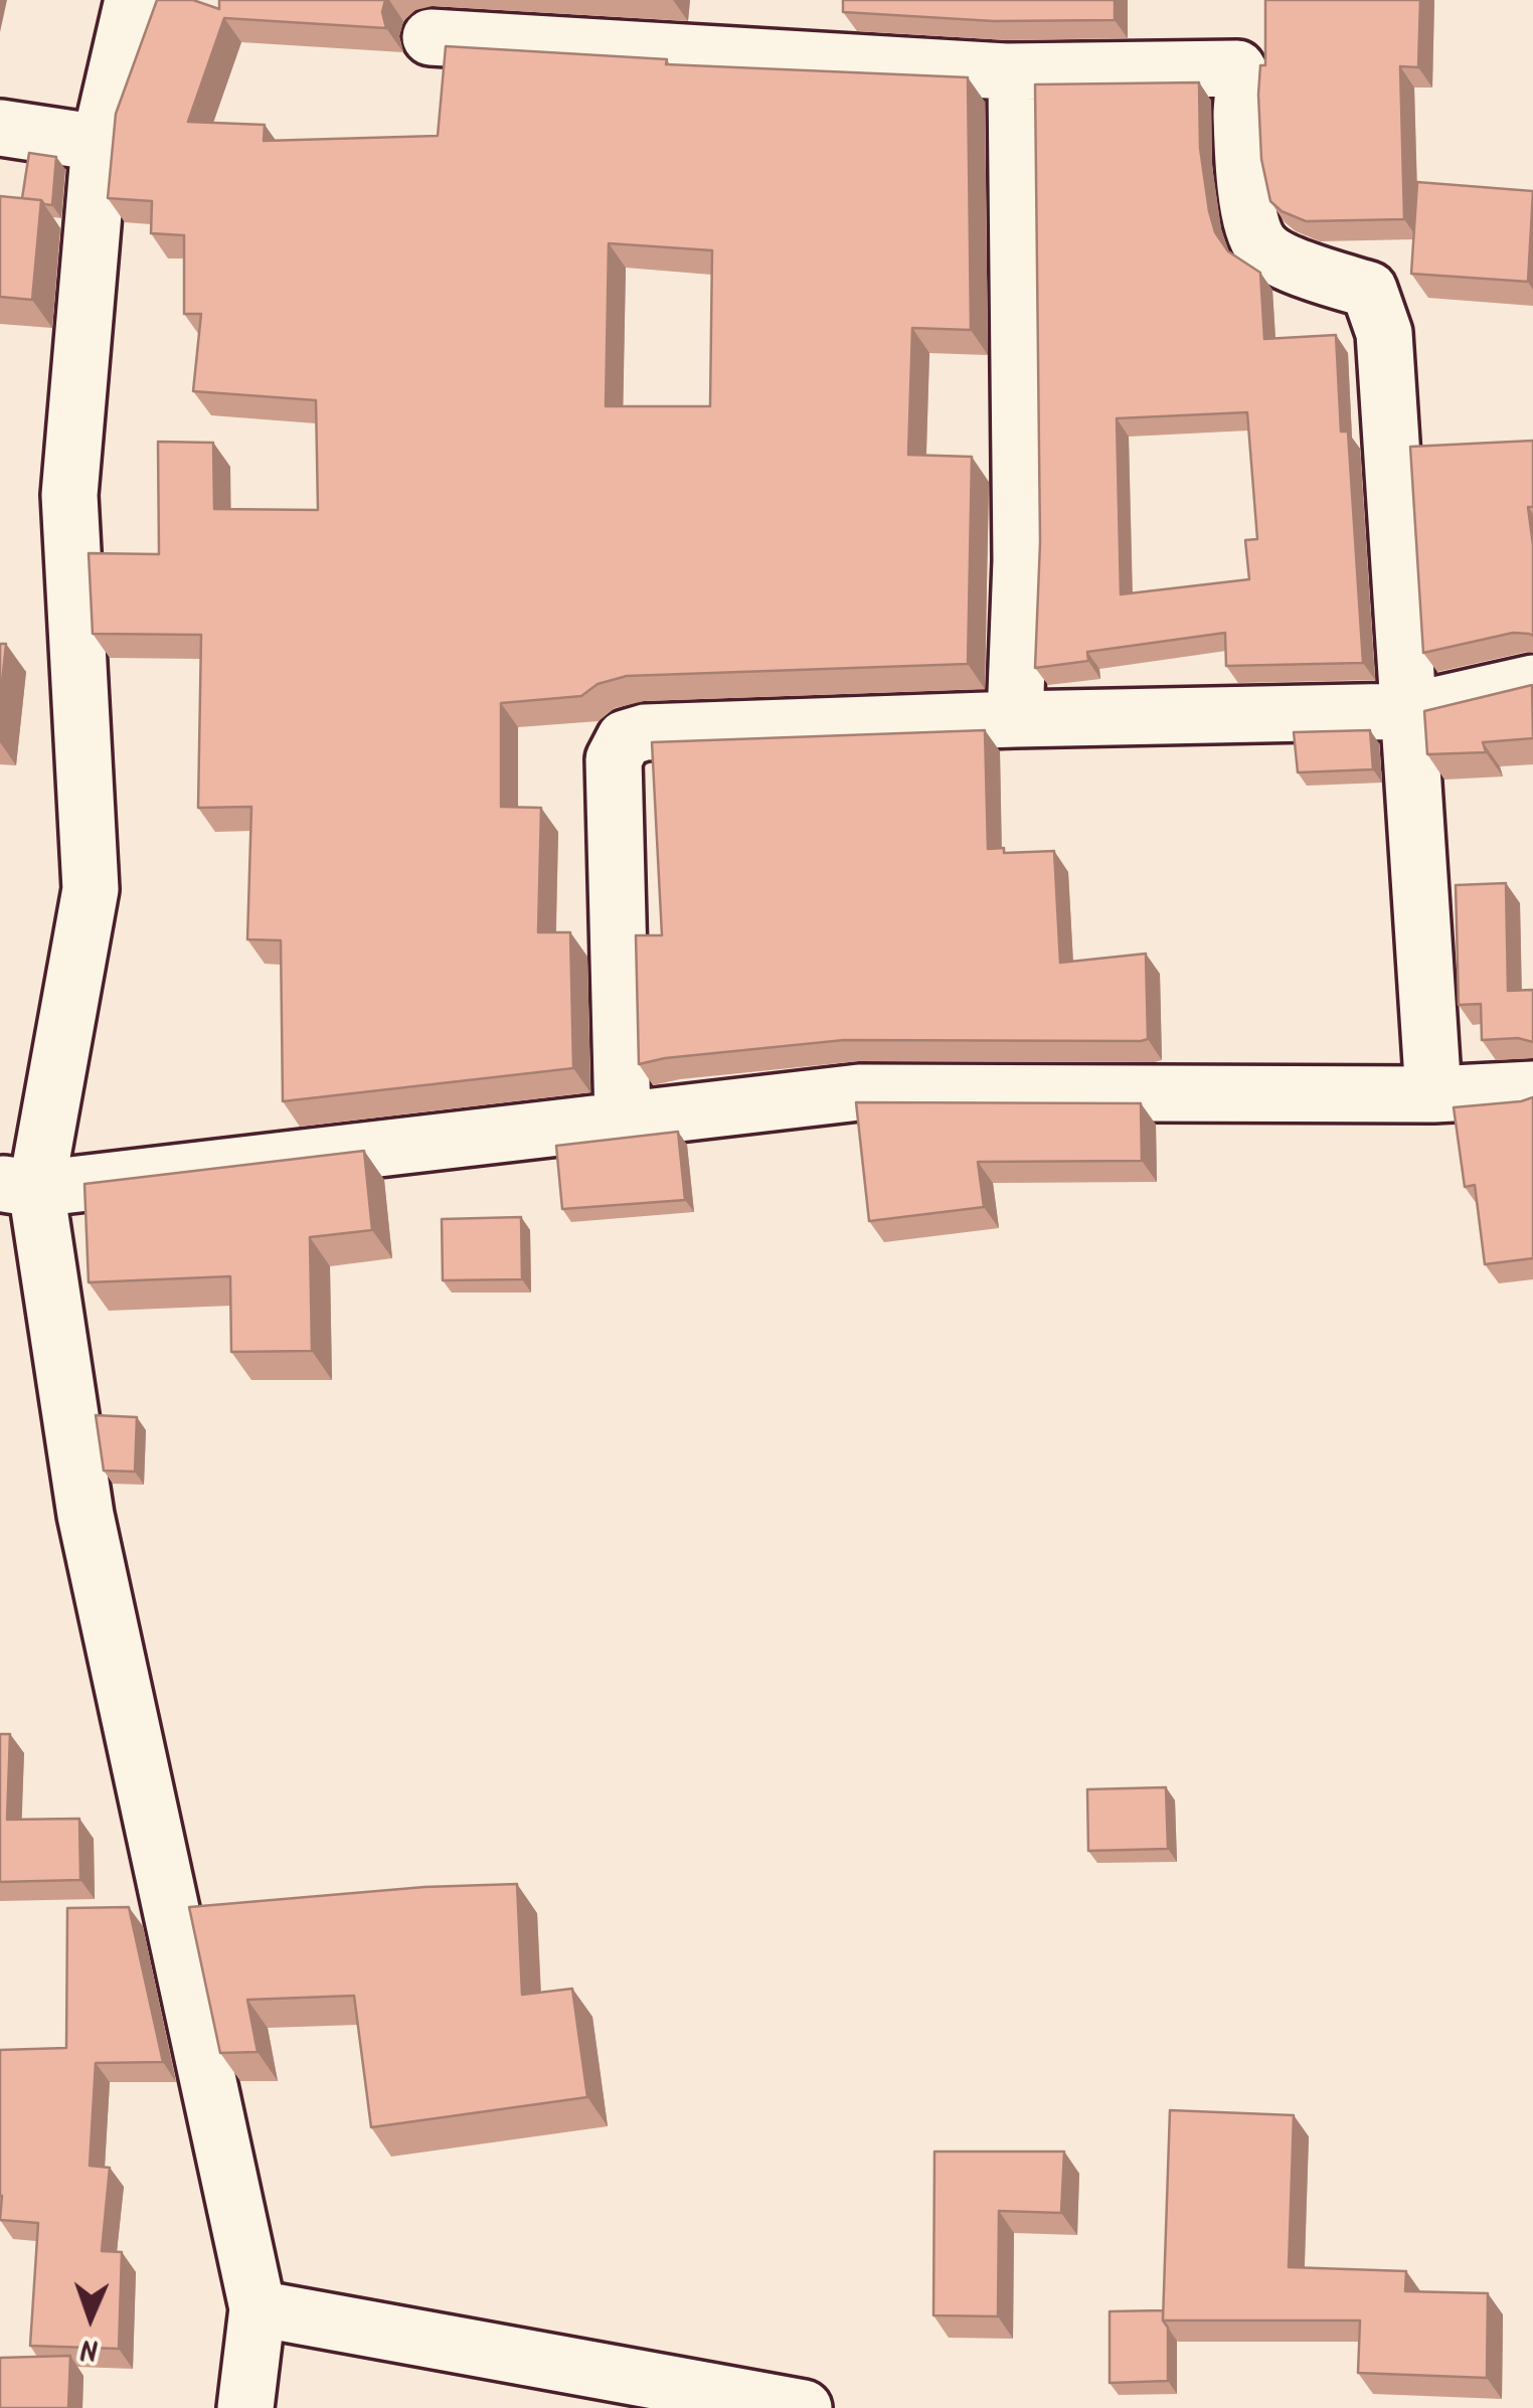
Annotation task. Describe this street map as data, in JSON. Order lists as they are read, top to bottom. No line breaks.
{"north":"bottom"}
